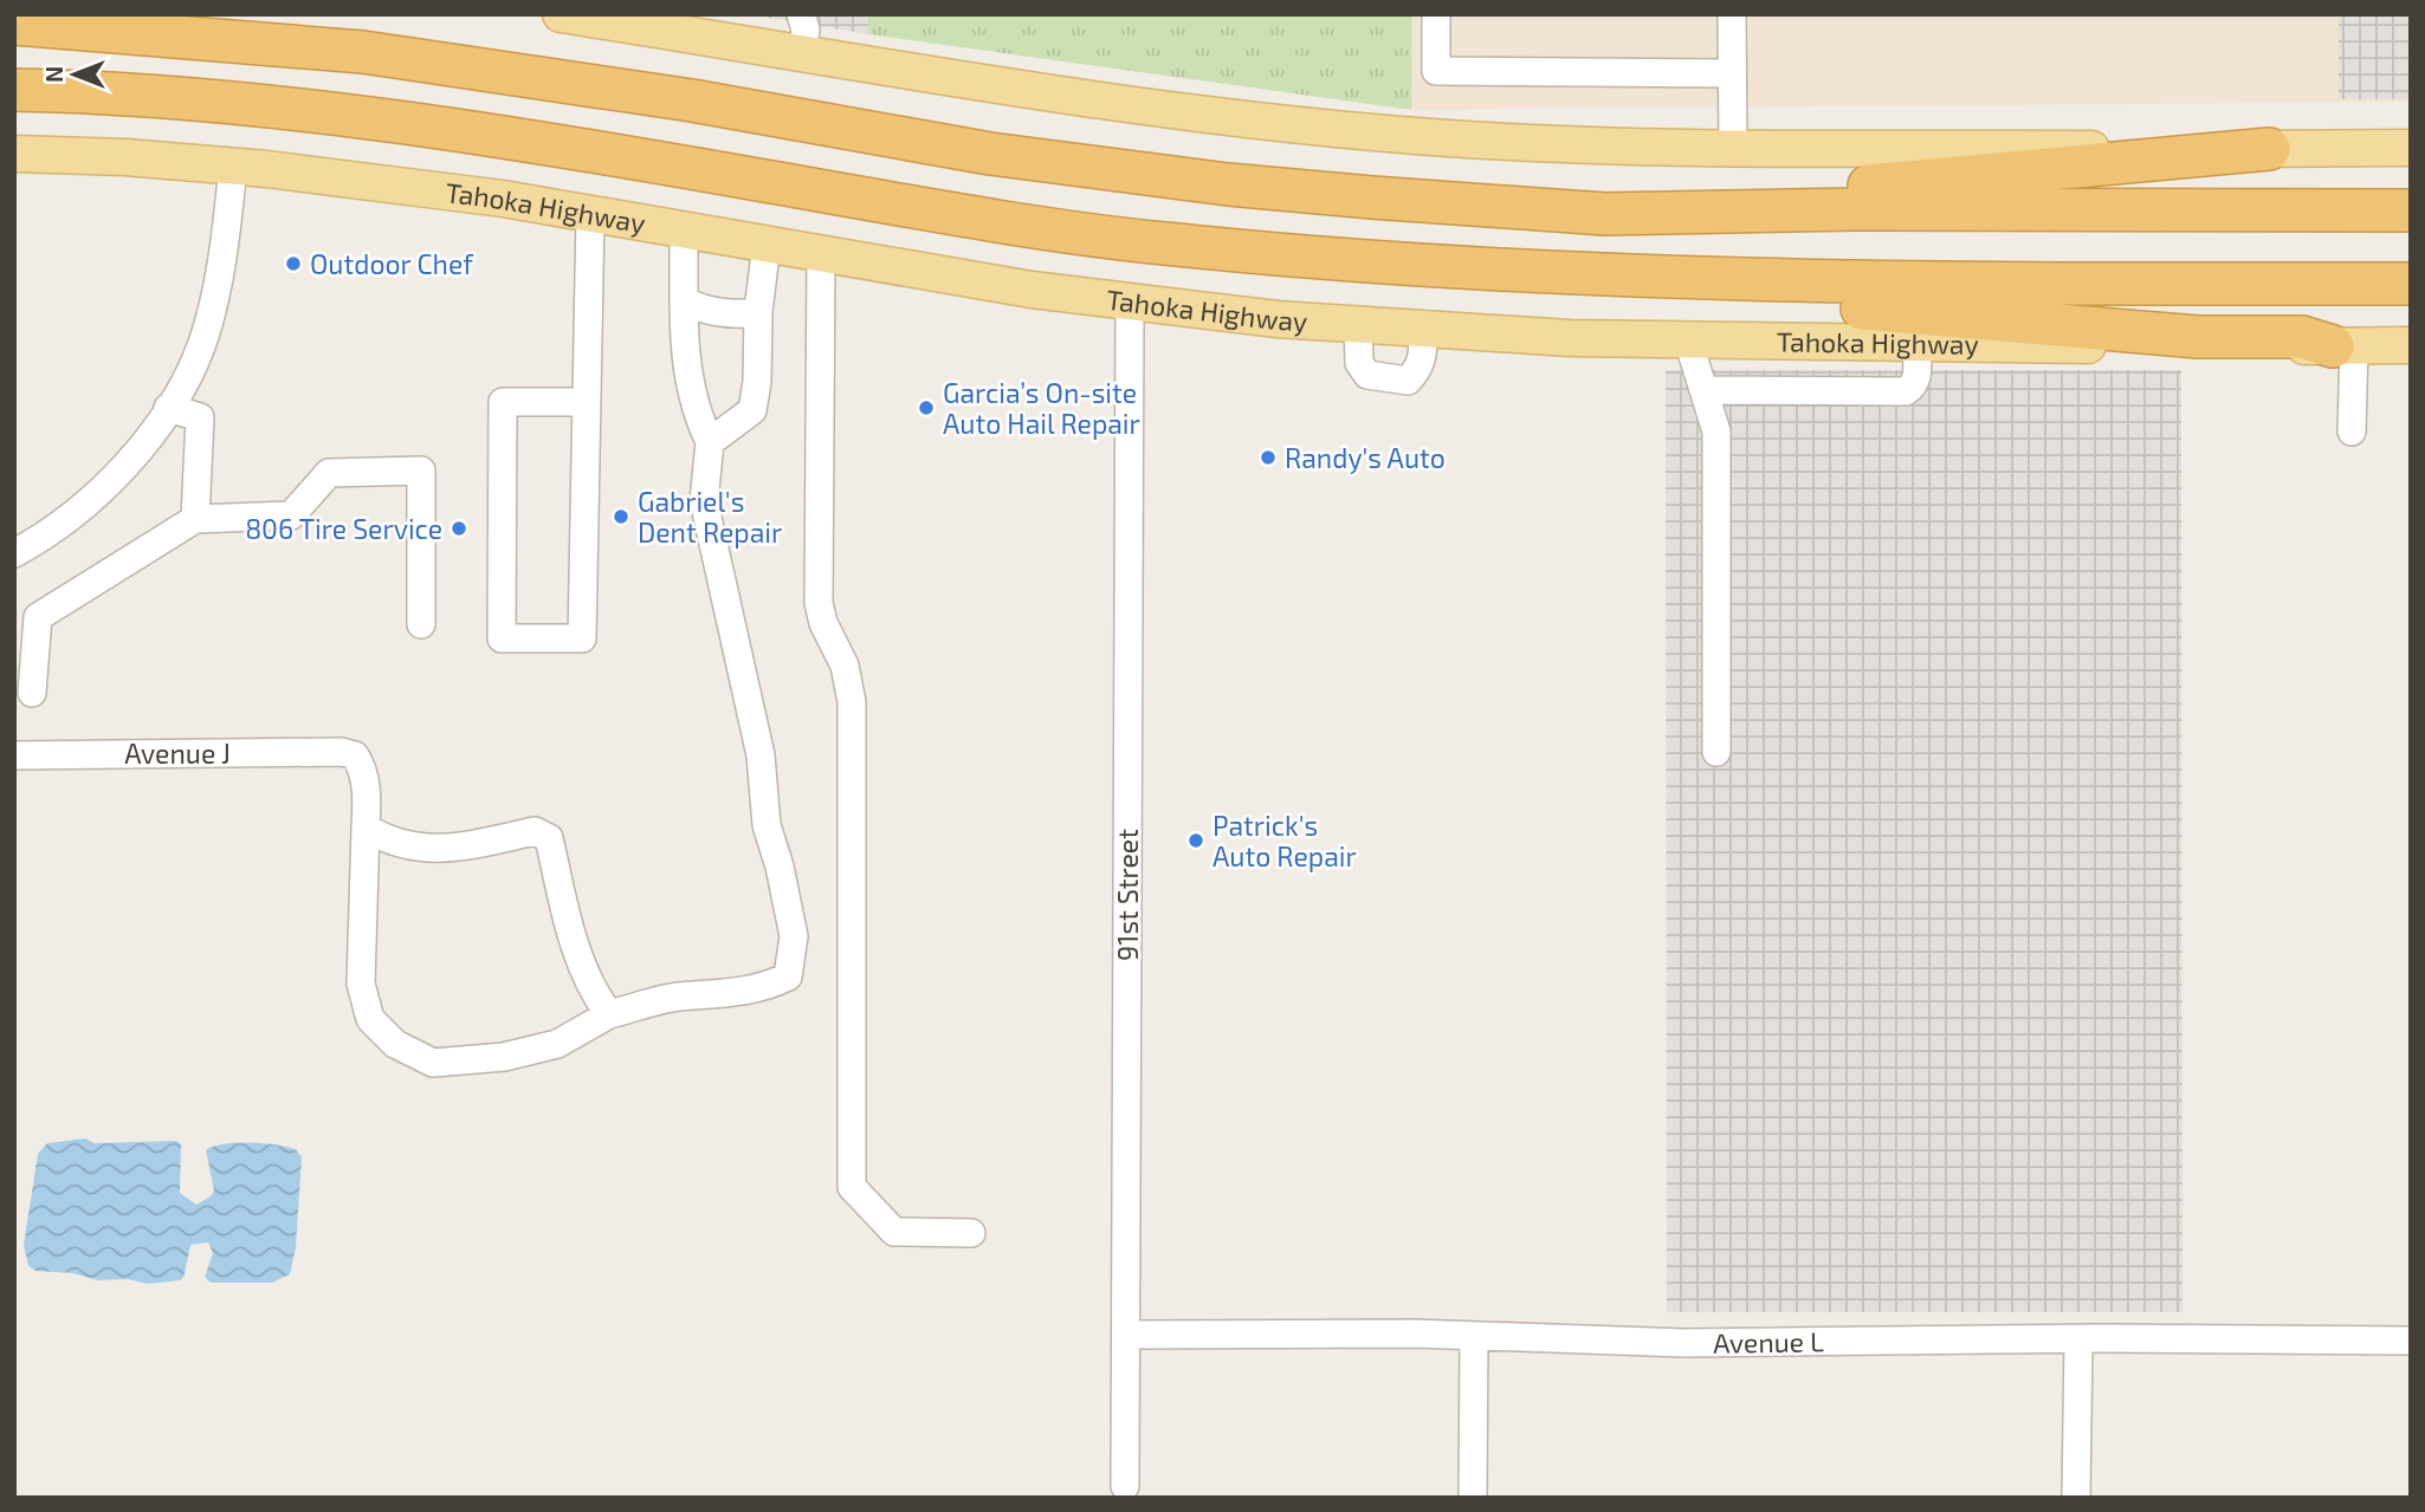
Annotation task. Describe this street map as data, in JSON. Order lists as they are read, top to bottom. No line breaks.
{"streets":{"main road":["Tahoka Highway"],"street":["Avenue J","91st Street","Avenue L"]},"crossings":[["Tahoka Highway","91st Street"],["91st Street","Avenue L"]],"places":["Outdoor Chef","Garcia’s On-site Auto Hail Repair","Randy's Auto","Gabriel's Dent Repair","806 Tire Service","Patrick's Auto Repair"],"north":"left"}
